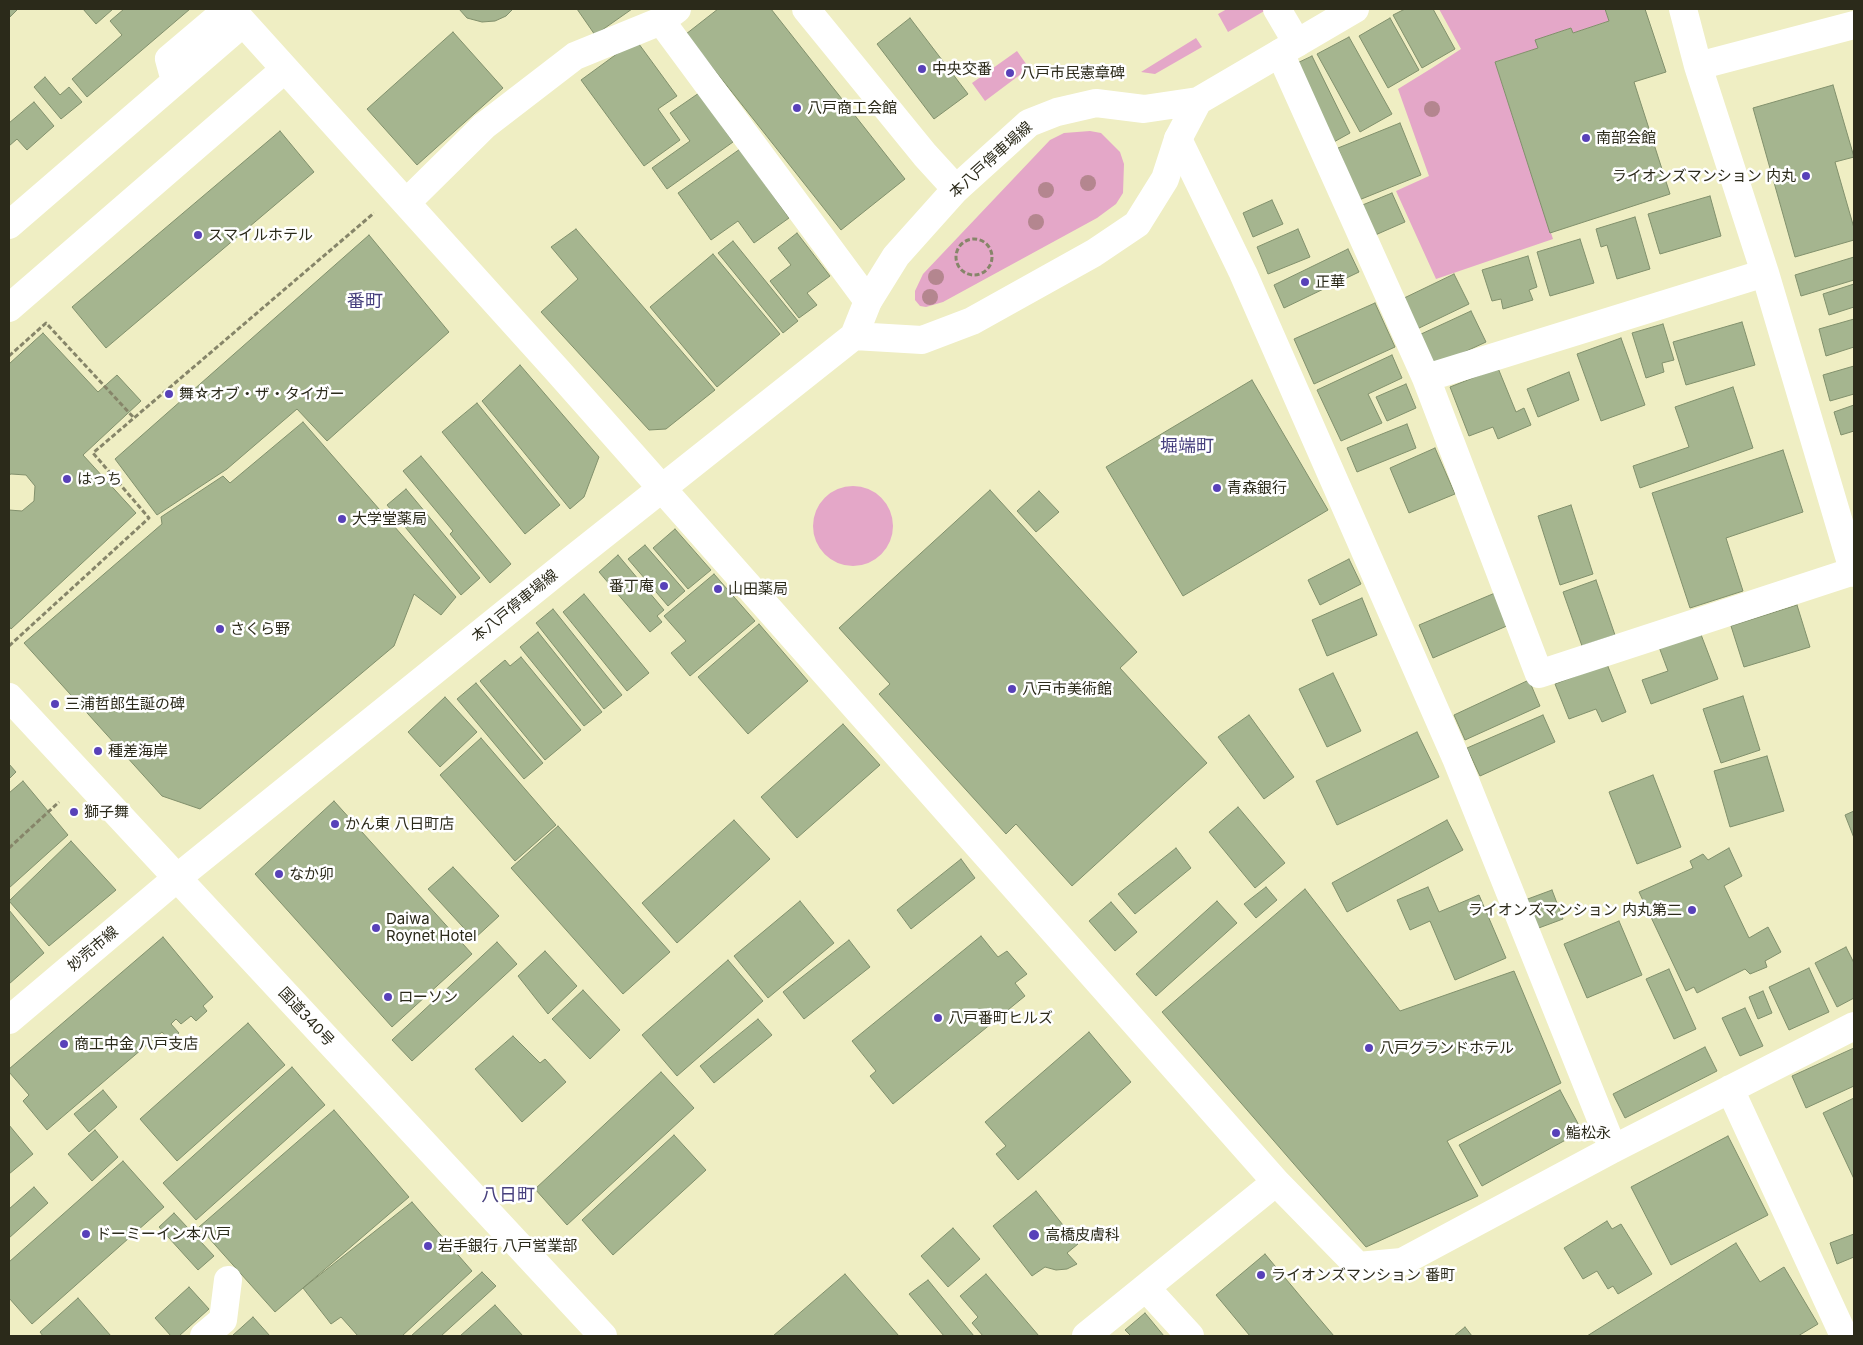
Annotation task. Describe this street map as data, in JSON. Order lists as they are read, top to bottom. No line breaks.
{"streets":{"main road":["本八戸停車場線","妙売市線","国道340号"]},"crossings":[["本八戸停車場線","妙売市線"],["本八戸停車場線","国道340号"],["妙売市線","国道340号"]],"districts":["番町","堀端町","八日町"],"places":["中央交番","八戸市民憲章碑","八戸商工会館","南部会館","ライオンズマンション 内丸","スマイルホテル","正華","舞☆オブ・ザ・タイガー","はっち","青森銀行","大学堂薬局","番丁庵","山田薬局","さくら野","八戸市美術館","三浦哲郎生誕の碑","種差海岸","獅子舞","かん東 八日町店","なか卯","ライオンズマンション 内丸第二","Daiwa Roynet Hotel","ローソン","八戸番町ヒルズ","商工中金 八戸支店","八戸グランドホテル","鮨松永","ドーミーイン本八戸","高橋皮膚科","岩手銀行 八戸営業部","ライオンズマンション 番町"]}
